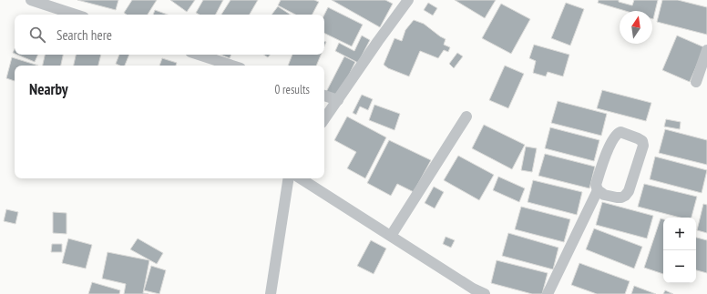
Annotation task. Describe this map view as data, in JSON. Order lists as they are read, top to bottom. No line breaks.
{"north":"top","page":{"search":"Search here","heading":["Nearby","0 results"],"map_buttons":["+","−"]}}
